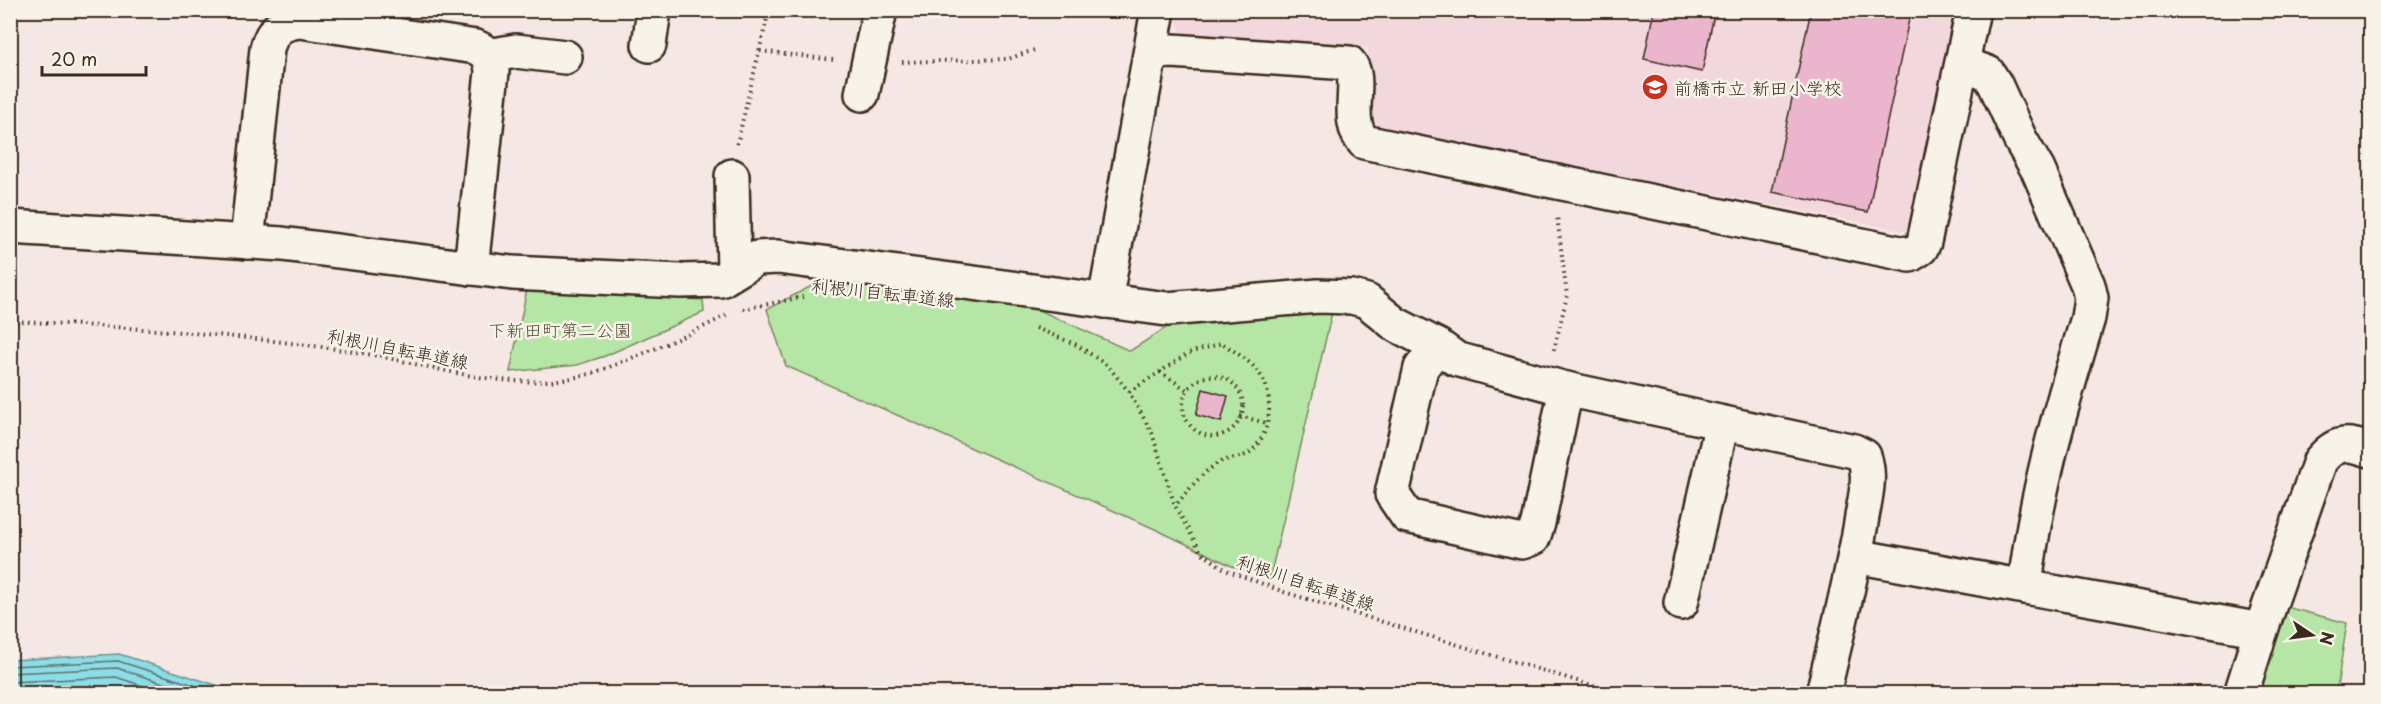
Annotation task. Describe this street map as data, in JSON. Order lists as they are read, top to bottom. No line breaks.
{"streets":{"path":["利根川自転車道線"]},"parks":["下新田町第二公園"],"places":{"school or university":["前橋市立 新田小学校"]},"scale_bar":"20 m","north":"right"}
